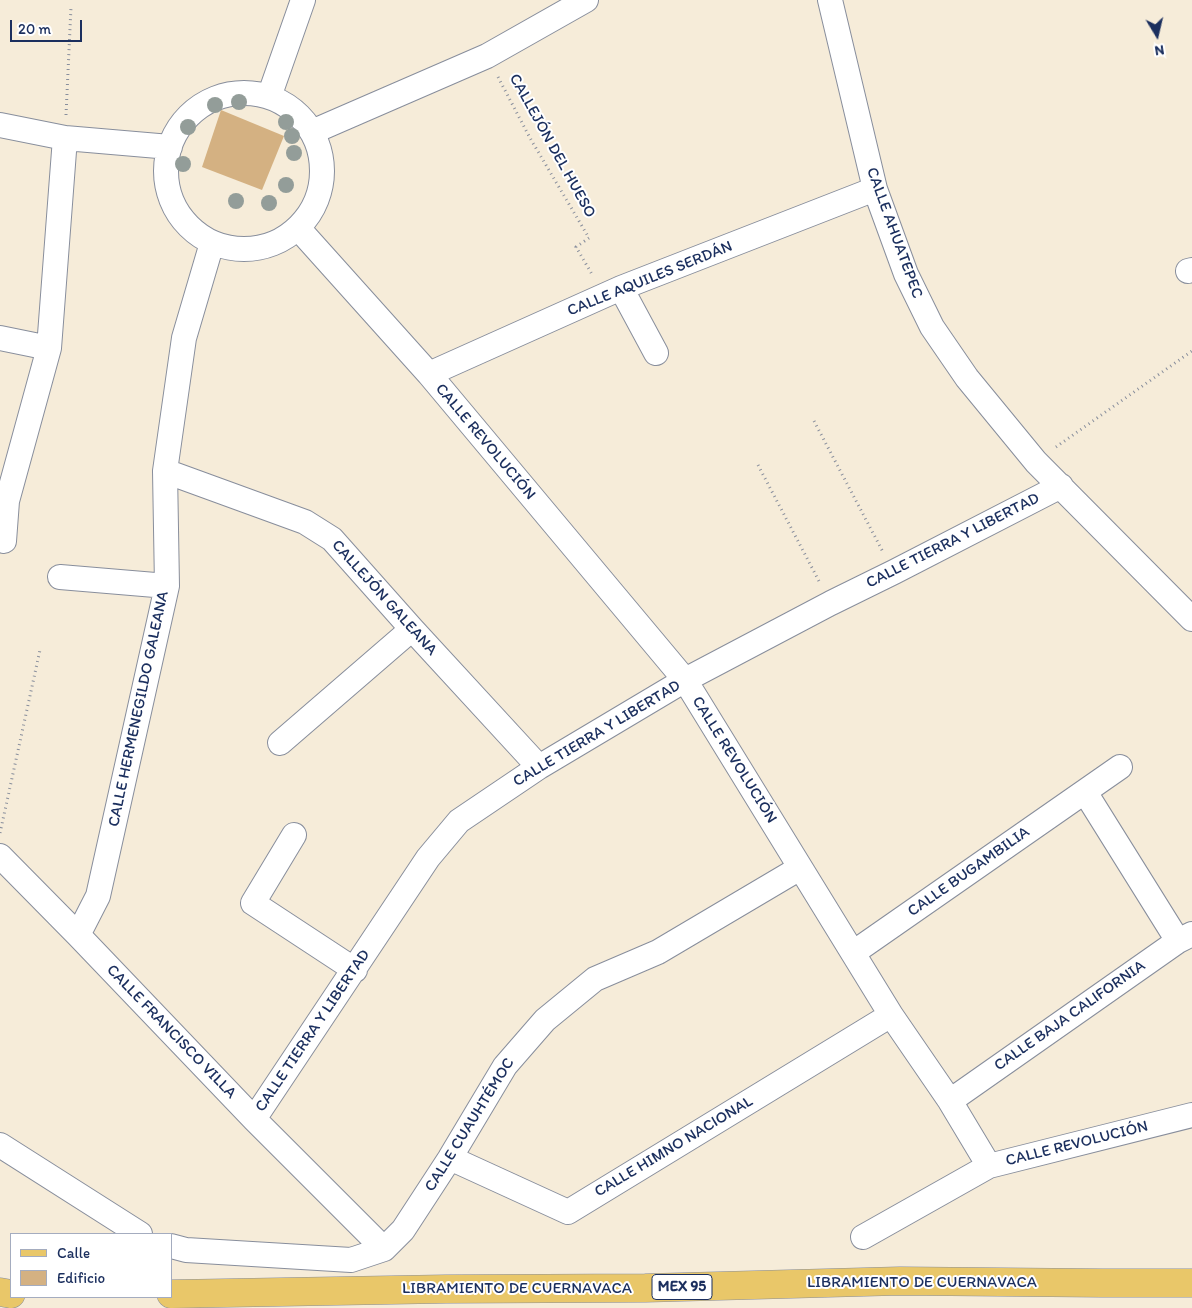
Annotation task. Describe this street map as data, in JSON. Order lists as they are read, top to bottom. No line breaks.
{"streets":{"main road":["LIBRAMIENTO DE CUERNAVACA","MEX 95"],"street":["CALLE AHUATEPEC","CALLE AQUILES SERDÁN","CALLE REVOLUCIÓN","CALLE TIERRA Y LIBERTAD","CALLEJÓN GALEANA","CALLE HERMENEGILDO GALEANA","CALLE BUGAMBILIA","CALLE BAJA CALIFORNIA","CALLE FRANCISCO VILLA","CALLE CUAUHTÉMOC","CALLE HIMNO NACIONAL"],"path":["CALLEJÓN DEL HUESO"]},"crossings":[["CALLEJÓN DEL HUESO","CALLE AQUILES SERDÁN"],["CALLE AHUATEPEC","CALLE AQUILES SERDÁN"],["CALLE AHUATEPEC","CALLE TIERRA Y LIBERTAD"],["CALLE AQUILES SERDÁN","CALLE REVOLUCIÓN"],["CALLE REVOLUCIÓN","CALLE TIERRA Y LIBERTAD"],["CALLE REVOLUCIÓN","CALLE HERMENEGILDO GALEANA"],["CALLE REVOLUCIÓN","CALLE BUGAMBILIA"],["CALLE REVOLUCIÓN","CALLE BAJA CALIFORNIA"],["CALLE REVOLUCIÓN","CALLE CUAUHTÉMOC"],["CALLE REVOLUCIÓN","CALLE HIMNO NACIONAL"],["CALLE TIERRA Y LIBERTAD","CALLEJÓN GALEANA"],["CALLE TIERRA Y LIBERTAD","CALLE FRANCISCO VILLA"],["CALLEJÓN GALEANA","CALLE HERMENEGILDO GALEANA"],["CALLE HERMENEGILDO GALEANA","CALLE FRANCISCO VILLA"],["CALLE FRANCISCO VILLA","CALLE CUAUHTÉMOC"],["CALLE CUAUHTÉMOC","CALLE HIMNO NACIONAL"]],"legend":["Calle","Edificio"],"scale_bar":"20 m","north":"bottom"}
